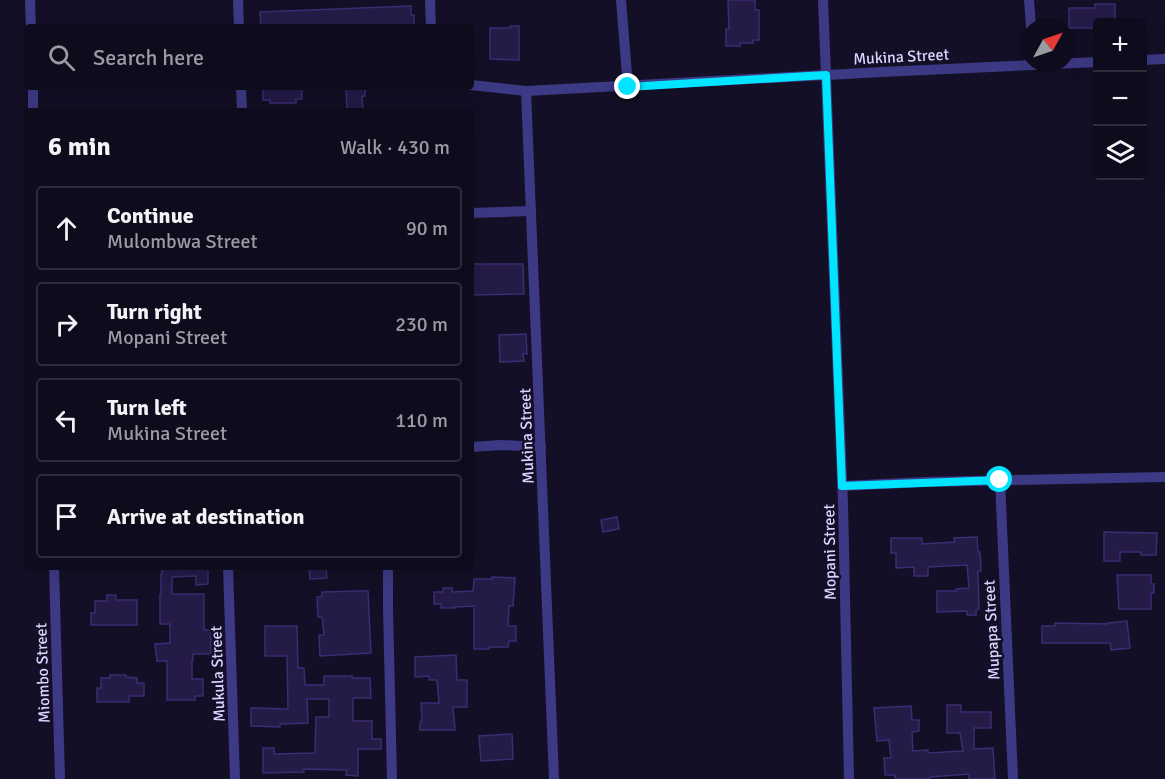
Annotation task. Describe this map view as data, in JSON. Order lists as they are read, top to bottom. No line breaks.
{"streets":{"street":["Mukina Street","Mopani Street","Mupapa Street","Miombo Street","Mukula Street"]},"crossings":[["Mukina Street","Mopani Street"]],"north":"top right","page":{"map_buttons":["+","−"],"search":"Search here","heading":["6 min","Walk · 430 m"],"list":[["Continue","Mulombwa Street","90 m"],["Turn right","Mopani Street","230 m"],["Turn left","Mukina Street","110 m"],"Arrive at destination"]}}
